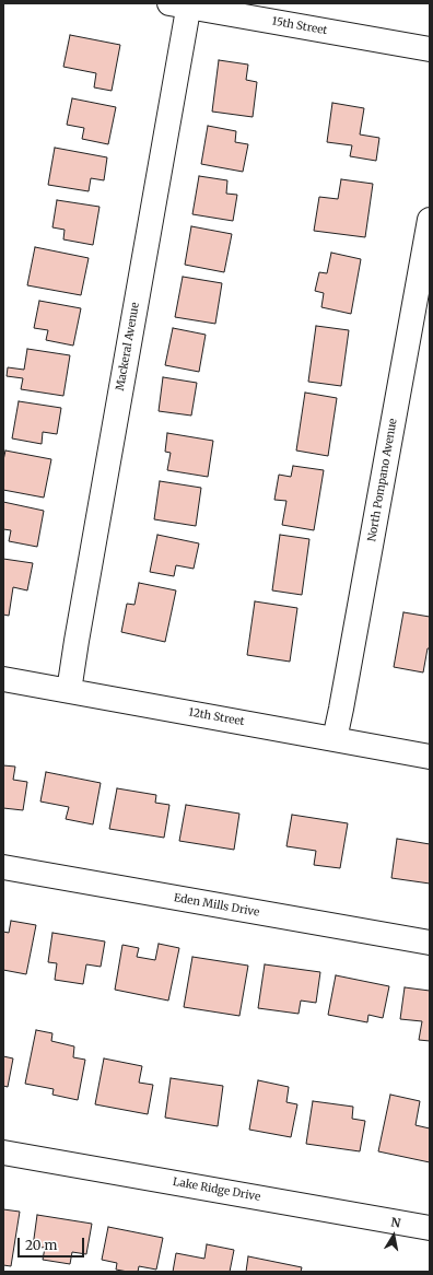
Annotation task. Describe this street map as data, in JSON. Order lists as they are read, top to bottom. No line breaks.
{"streets":{"street":["15th Street","Mackeral Avenue","North Pompano Avenue","12th Street","Eden Mills Drive","Lake Ridge Drive"]},"crossings":[["15th Street","Mackeral Avenue"],["Mackeral Avenue","12th Street"],["North Pompano Avenue","12th Street"]],"scale_bar":"20 m","north":"top"}
